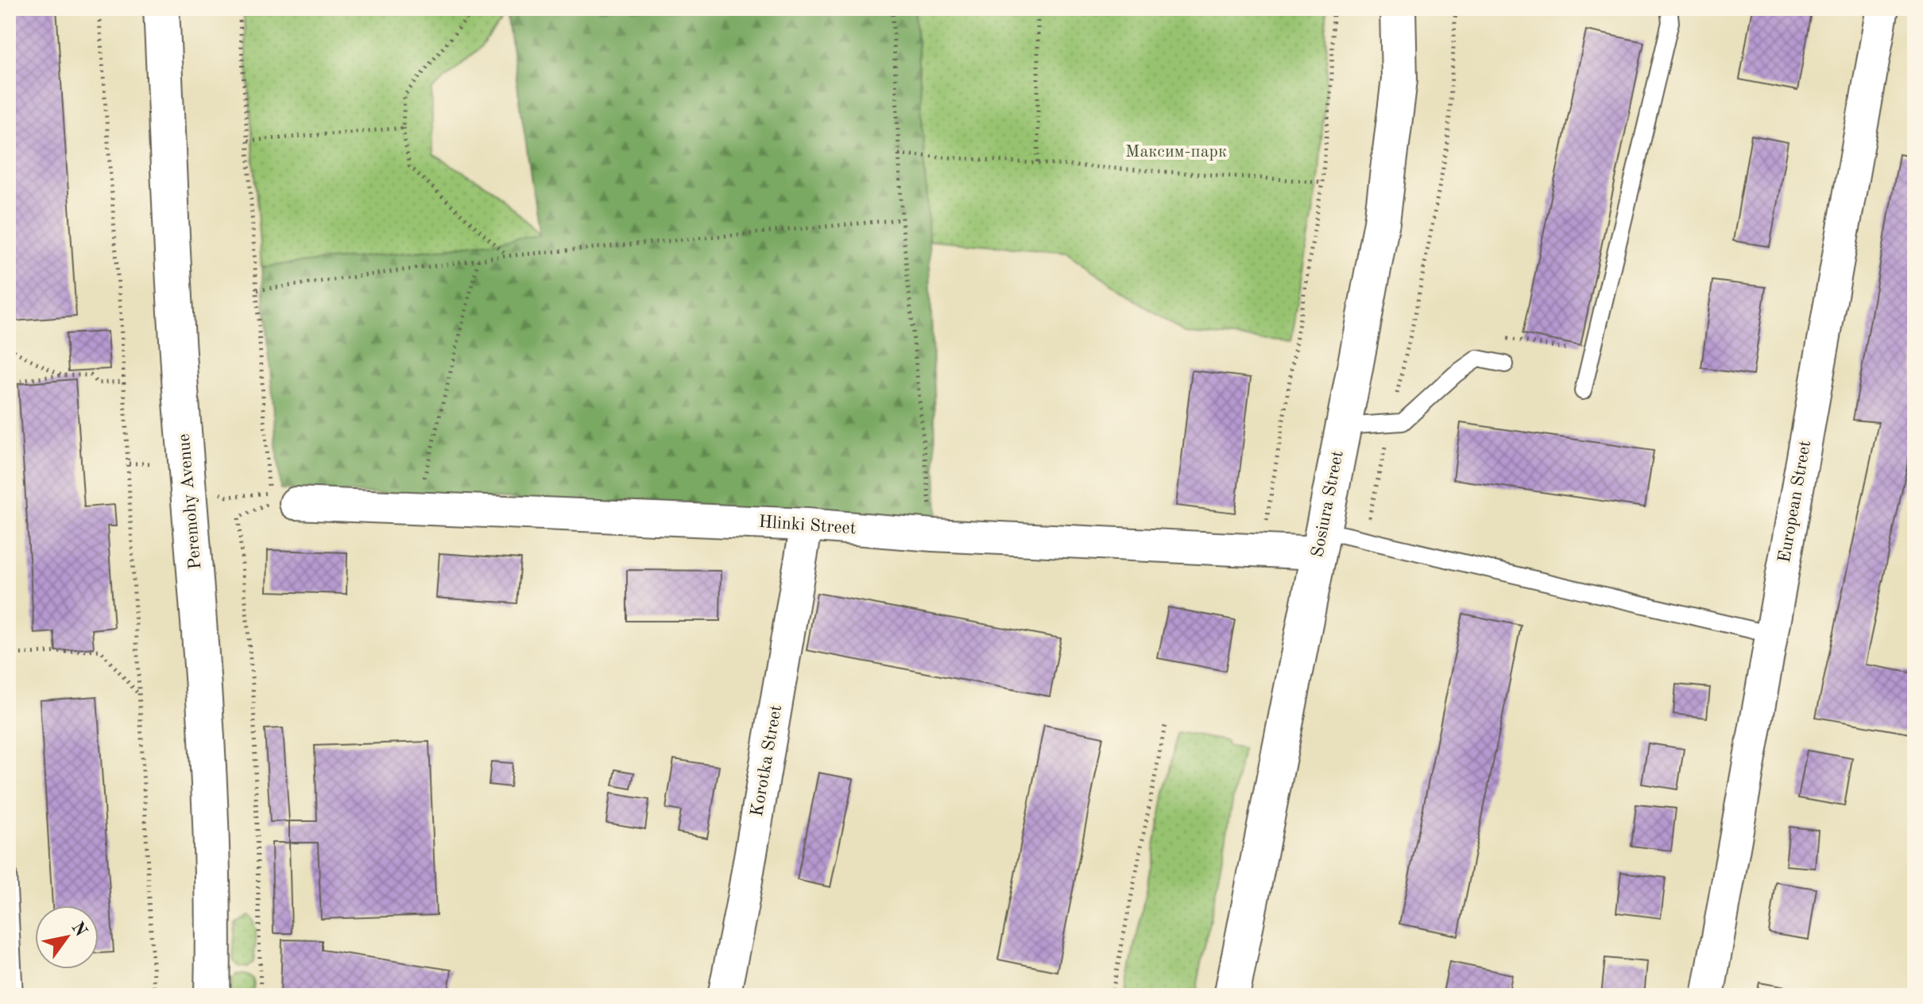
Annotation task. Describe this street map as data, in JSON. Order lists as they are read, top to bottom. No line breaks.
{"streets":{"main road":["Peremohy Avenue","Sosiura Street"],"street":["European Street","Hlinki Street","Korotka Street"]},"crossings":[["Sosiura Street","Hlinki Street"],["Hlinki Street","Korotka Street"]],"parks":["Максим-парк"],"north":"top right"}
